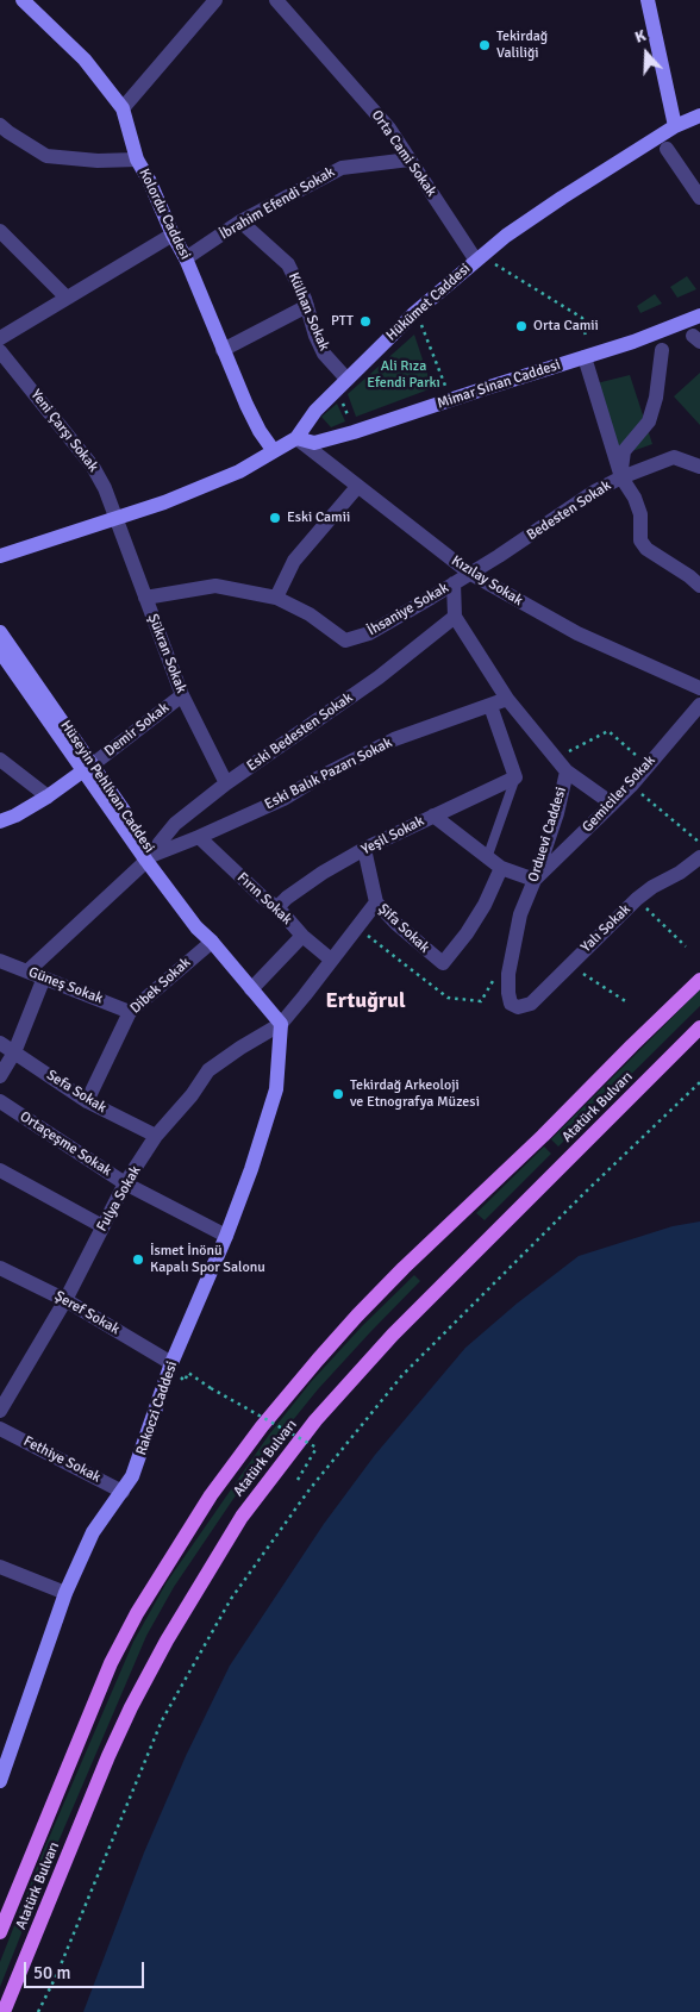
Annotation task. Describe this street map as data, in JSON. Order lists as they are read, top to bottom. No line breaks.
{"streets":{"main road":["Atatürk Bulvarı"],"street":["Orta Cami Sokak","İbrahim Efendi Sokak","Kolordu Caddesi","Hükümet Caddesi","Külhan Sokak","Mimar Sinan Caddesi","Yeni Çarşı Sokak","Bedesten Sokak","Kızılay Sokak","İhsaniye Sokak","Şükran Sokak","Demir Sokak","Eski Bedesten Sokak","Eski Balık Pazarı Sokak","Hüseyin Pehlivan Caddesi","Gemiciler Sokak","Orduevi Caddesi","Yeşil Sokak","Fırın Sokak","Şifa Sokak","Yalı Sokak","Güneş Sokak","Dibek Sokak","Sefa Sokak","Ortaçeşme Sokak","Fulya Sokak","Şeref Sokak","Rakoczi Caddesi","Fethiye Sokak"]},"crossings":[["Orta Cami Sokak","İbrahim Efendi Sokak"],["Orta Cami Sokak","Hükümet Caddesi"],["İbrahim Efendi Sokak","Kolordu Caddesi"],["İbrahim Efendi Sokak","Külhan Sokak"],["Kolordu Caddesi","Hükümet Caddesi"],["Hükümet Caddesi","Külhan Sokak"],["Hükümet Caddesi","Mimar Sinan Caddesi"],["Hükümet Caddesi","Yeni Çarşı Sokak"],["Hükümet Caddesi","Kızılay Sokak"],["Hükümet Caddesi","Şükran Sokak"],["Mimar Sinan Caddesi","Kızılay Sokak"],["Yeni Çarşı Sokak","Şükran Sokak"],["Bedesten Sokak","Kızılay Sokak"],["Bedesten Sokak","İhsaniye Sokak"],["Kızılay Sokak","İhsaniye Sokak"],["İhsaniye Sokak","Şükran Sokak"],["Şükran Sokak","Demir Sokak"],["Şükran Sokak","Eski Bedesten Sokak"],["Demir Sokak","Hüseyin Pehlivan Caddesi"],["Eski Bedesten Sokak","Eski Balık Pazarı Sokak"],["Eski Bedesten Sokak","Hüseyin Pehlivan Caddesi"],["Eski Bedesten Sokak","Orduevi Caddesi"],["Eski Bedesten Sokak","Güneş Sokak"],["Eski Balık Pazarı Sokak","Hüseyin Pehlivan Caddesi"],["Eski Balık Pazarı Sokak","Orduevi Caddesi"],["Eski Balık Pazarı Sokak","Fırın Sokak"],["Hüseyin Pehlivan Caddesi","Dibek Sokak"],["Hüseyin Pehlivan Caddesi","Fulya Sokak"],["Hüseyin Pehlivan Caddesi","Rakoczi Caddesi"],["Gemiciler Sokak","Orduevi Caddesi"],["Orduevi Caddesi","Yalı Sokak"],["Yeşil Sokak","Fırın Sokak"],["Yeşil Sokak","Şifa Sokak"],["Güneş Sokak","Dibek Sokak"],["Dibek Sokak","Sefa Sokak"],["Sefa Sokak","Fulya Sokak"],["Ortaçeşme Sokak","Fulya Sokak"],["Ortaçeşme Sokak","Rakoczi Caddesi"],["Fulya Sokak","Şeref Sokak"],["Fulya Sokak","Rakoczi Caddesi"],["Şeref Sokak","Rakoczi Caddesi"],["Rakoczi Caddesi","Fethiye Sokak"]],"districts":["Ertuğrul"],"parks":["Ali Rıza Efendi Parkı"],"places":["Tekirdağ Valiliği","PTT","Orta Camii","Eski Camii","Tekirdağ Arkeoloji ve Etnografya Müzesi","İsmet İnönü Kapalı Spor Salonu"],"scale_bar":"50 m","north":"top"}
